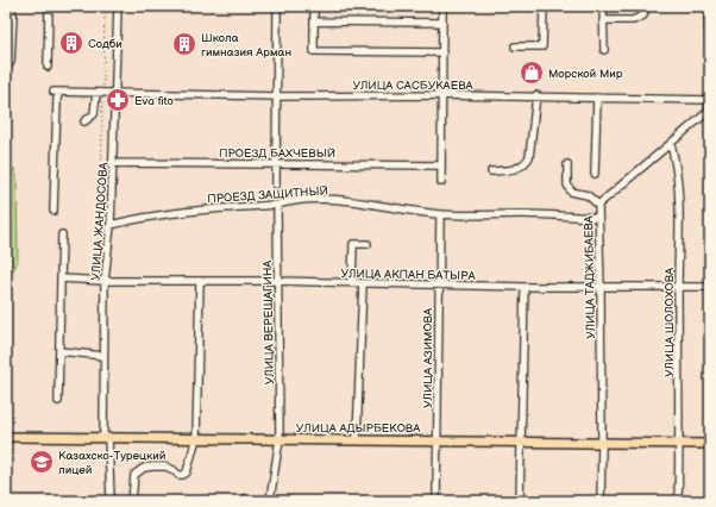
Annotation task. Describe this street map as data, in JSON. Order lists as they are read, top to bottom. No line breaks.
{"streets":{"main road":["УЛИЦА АДЫРБЕКОВА"],"street":["УЛИЦА САСБУКАЕВА","ПРОЕЗД БАХЧЕВЫЙ","ПРОЕЗД ЗАЩИТНЫЙ","УЛИЦА ЖАНДОСОВА","УЛИЦА АКПАН БАТЫРА","УЛИЦА ТАДЖИБАЕВА","УЛИЦА ВЕРЕЩАГИНА","УЛИЦА ШОЛОХОВА","УЛИЦА АЗИМОВА"]},"crossings":[["УЛИЦА САСБУКАЕВА","УЛИЦА ЖАНДОСОВА"],["УЛИЦА САСБУКАЕВА","УЛИЦА ТАДЖИБАЕВА"],["ПРОЕЗД БАХЧЕВЫЙ","УЛИЦА ЖАНДОСОВА"],["ПРОЕЗД ЗАЩИТНЫЙ","УЛИЦА ЖАНДОСОВА"],["ПРОЕЗД ЗАЩИТНЫЙ","УЛИЦА ТАДЖИБАЕВА"],["ПРОЕЗД ЗАЩИТНЫЙ","УЛИЦА ВЕРЕЩАГИНА"],["ПРОЕЗД ЗАЩИТНЫЙ","УЛИЦА АЗИМОВА"],["УЛИЦА ЖАНДОСОВА","УЛИЦА АКПАН БАТЫРА"],["УЛИЦА ЖАНДОСОВА","УЛИЦА АДЫРБЕКОВА"],["УЛИЦА АКПАН БАТЫРА","УЛИЦА ТАДЖИБАЕВА"],["УЛИЦА АКПАН БАТЫРА","УЛИЦА ВЕРЕЩАГИНА"],["УЛИЦА АКПАН БАТЫРА","УЛИЦА ШОЛОХОВА"],["УЛИЦА АКПАН БАТЫРА","УЛИЦА АЗИМОВА"],["УЛИЦА ТАДЖИБАЕВА","УЛИЦА ШОЛОХОВА"],["УЛИЦА ТАДЖИБАЕВА","УЛИЦА АДЫРБЕКОВА"],["УЛИЦА ВЕРЕЩАГИНА","УЛИЦА АДЫРБЕКОВА"],["УЛИЦА ШОЛОХОВА","УЛИЦА АДЫРБЕКОВА"],["УЛИЦА АЗИМОВА","УЛИЦА АДЫРБЕКОВА"]],"places":{"building":["Содби","Школа гимназия Арман"],"shop":["Морской Мир"],"pharmacy":["Eva fito"],"school or university":["Казахско-Турецкий лицей"]}}
